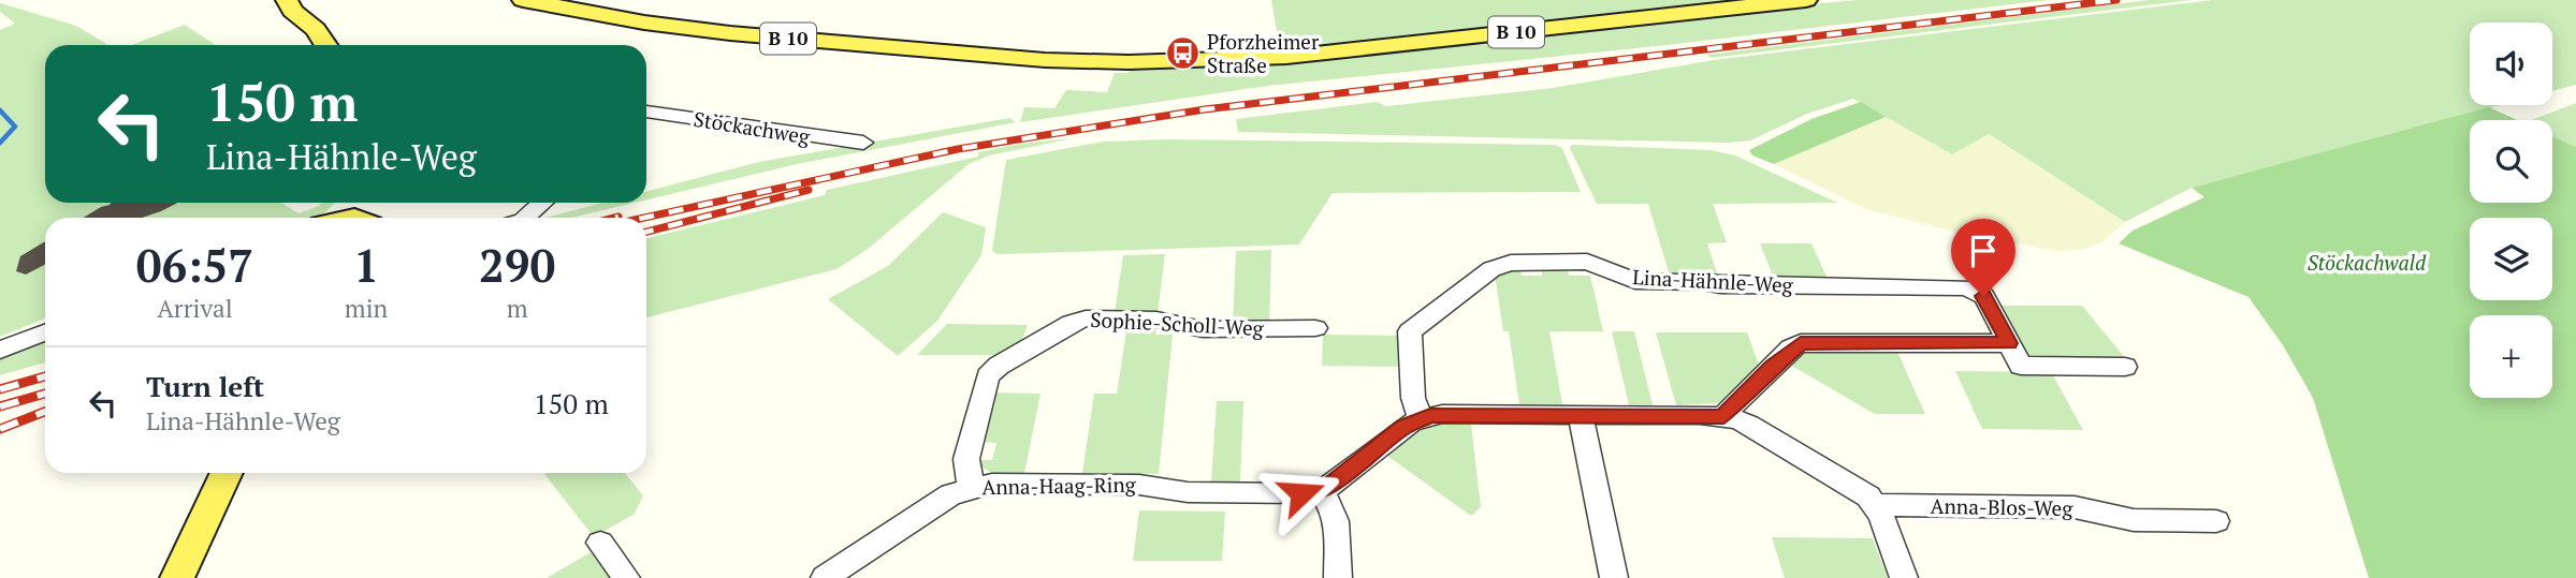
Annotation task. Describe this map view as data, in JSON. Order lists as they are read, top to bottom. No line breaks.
{"streets":{"main road":["B 10"],"street":["Stöckachweg","Lina-Hähnle-Weg","Sophie-Scholl-Weg","Anna-Haag-Ring","Anna-Blos-Weg"]},"crossings":[["Lina-Hähnle-Weg","Anna-Haag-Ring"],["Sophie-Scholl-Weg","Anna-Haag-Ring"],["Anna-Haag-Ring","Anna-Blos-Weg"]],"parks":["Stöckachwald"],"places":{"bus stop":["Pforzheimer Straße"]},"page":{"map_buttons":"+","turn":["150 m","Lina-Hähnle-Weg"],"eta":["06:57","Arrival","1","min","290","m"],"list":[{"name":"Turn left","note":"Lina-Hähnle-Weg","value":"150 m"}]}}
